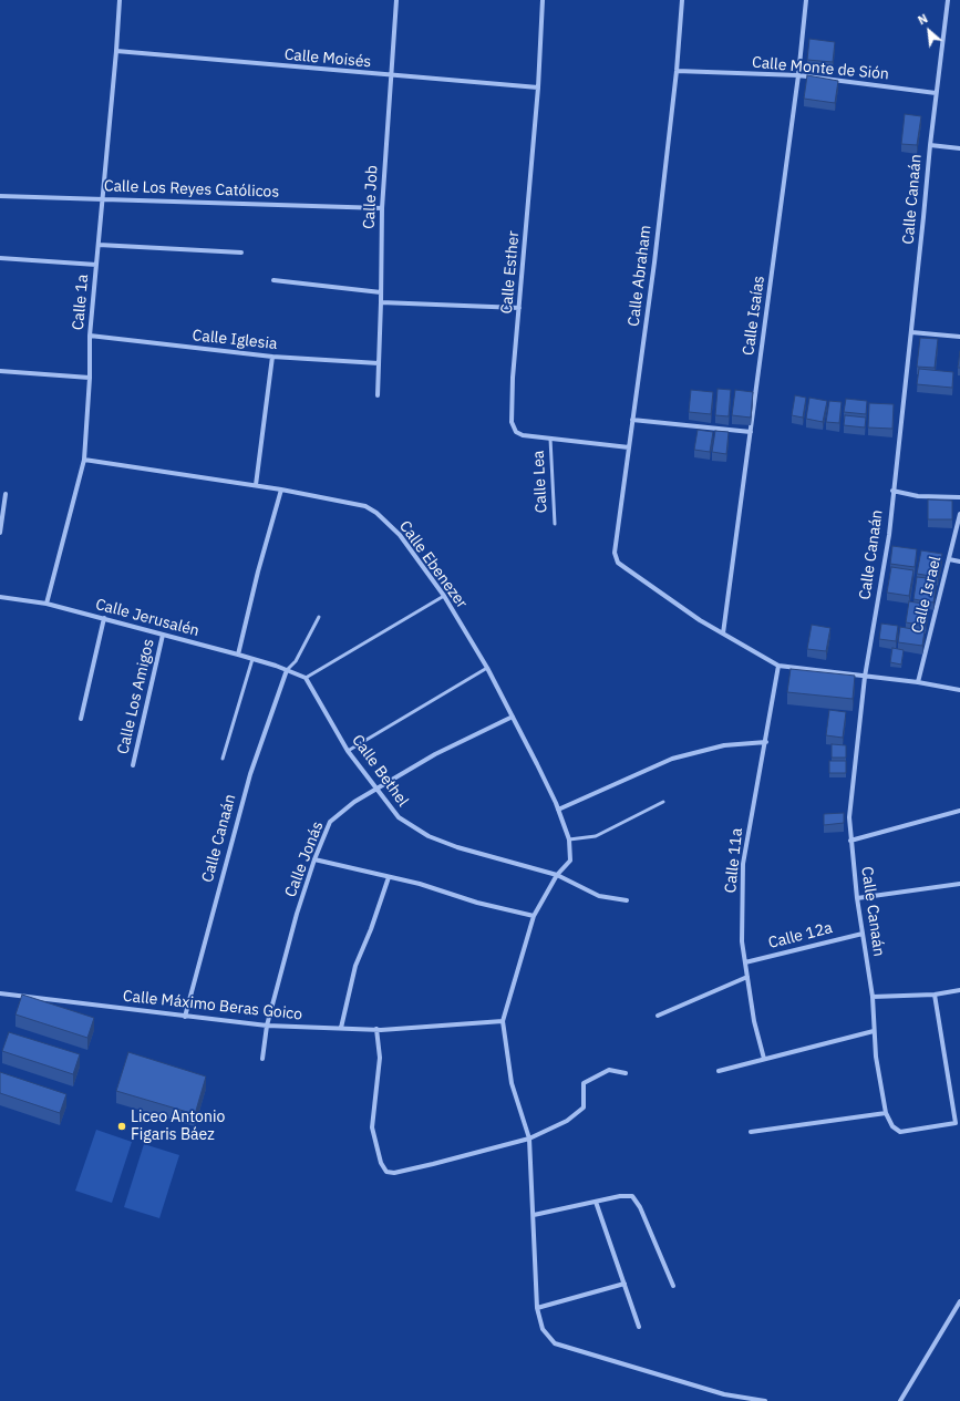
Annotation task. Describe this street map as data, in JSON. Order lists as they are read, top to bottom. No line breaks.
{"streets":{"street":["Calle Moisés","Calle Monte de Sión","Calle Los Reyes Católicos","Calle Job","Calle Canaán","Calle Esther","Calle Abraham","Calle 1a","Calle Isaías","Calle Iglesia","Calle Ebenezer","Calle Israel","Calle Jerusalén","Calle Los Amigos","Calle Bethel","Calle Jonás","Calle 11a","Calle 12a","Calle Máximo Beras Goico"],"lane":["Calle Lea"]},"crossings":[["Calle Moisés","Calle Job"],["Calle Moisés","Calle Esther"],["Calle Moisés","Calle 1a"],["Calle Monte de Sión","Calle Canaán"],["Calle Monte de Sión","Calle Abraham"],["Calle Monte de Sión","Calle Isaías"],["Calle Los Reyes Católicos","Calle Job"],["Calle Los Reyes Católicos","Calle 1a"],["Calle Job","Calle Iglesia"],["Calle Canaán","Calle Jerusalén"],["Calle Canaán","Calle 12a"],["Calle Canaán","Calle Máximo Beras Goico"],["Calle Esther","Calle Abraham"],["Calle Esther","Calle Lea"],["Calle Abraham","Calle Isaías"],["Calle 1a","Calle Iglesia"],["Calle 1a","Calle Ebenezer"],["Calle 1a","Calle Jerusalén"],["Calle Ebenezer","Calle Bethel"],["Calle Ebenezer","Calle Jonás"],["Calle Ebenezer","Calle Máximo Beras Goico"],["Calle Jerusalén","Calle Los Amigos"],["Calle Bethel","Calle Jonás"],["Calle Jonás","Calle Máximo Beras Goico"],["Calle 11a","Calle 12a"]],"places":["Liceo Antonio Figaris Báez"],"north":"top left"}
